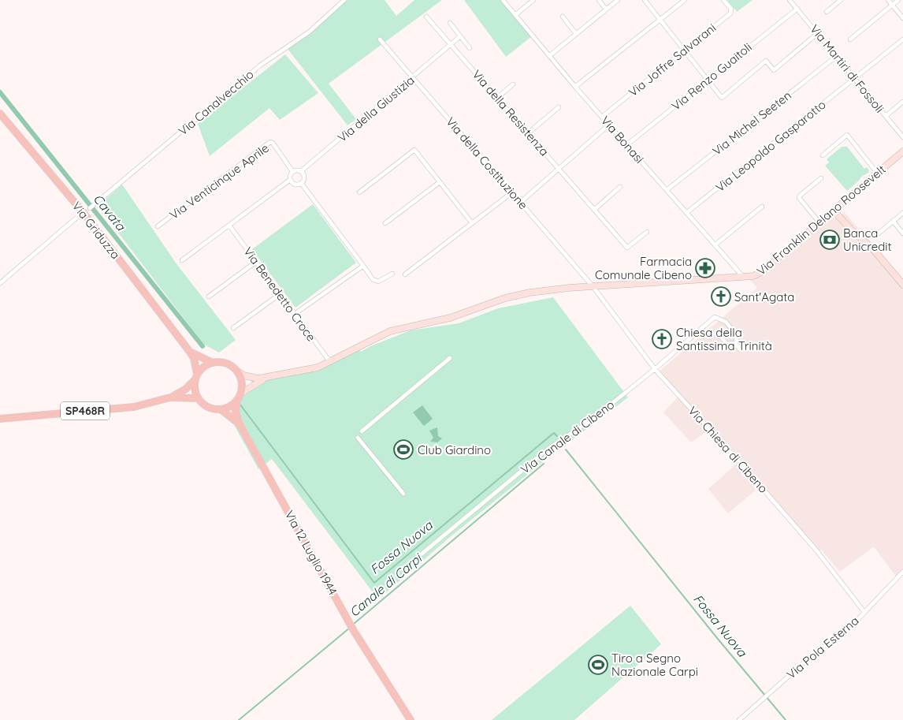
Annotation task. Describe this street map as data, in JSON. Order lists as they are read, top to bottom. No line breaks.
{"streets":{"main road":["Via Franklin Delano Roosevelt","Via Griduzza","SP468R","Via 12 Luglio 1944"],"street":["Via Joffre Salvarani","Via Martiri di Fossoli","Via Renzo Guaitoli","Via Canalvecchio","Via della Giustizia","Via della Resistenza","Via Michel Seeten","Via Bonasi","Via Leopoldo Gasparotto","Via della Costituzione","Via Venticinque Aprile","Via Benedetto Croce","Via Canale di Cibeno","Via Chiesa di Cibeno","Via Pola Esterna"]},"crossings":[["Via Joffre Salvarani","Via Bonasi"],["Via Martiri di Fossoli","Via Renzo Guaitoli"],["Via Martiri di Fossoli","Via Michel Seeten"],["Via Martiri di Fossoli","Via Leopoldo Gasparotto"],["Via Renzo Guaitoli","Via Bonasi"],["Via della Giustizia","Via della Resistenza"],["Via della Giustizia","Via della Costituzione"],["Via della Giustizia","Via Venticinque Aprile"],["Via Michel Seeten","Via Bonasi"],["Via Bonasi","Via Leopoldo Gasparotto"],["Via Bonasi","Via Franklin Delano Roosevelt"],["Via della Costituzione","Via Franklin Delano Roosevelt"],["Via della Costituzione","Via Chiesa di Cibeno"],["Via Franklin Delano Roosevelt","Via Benedetto Croce"],["Via Franklin Delano Roosevelt","Via Chiesa di Cibeno"],["Via Griduzza","SP468R"],["Via Canale di Cibeno","Via Chiesa di Cibeno"],["Via Chiesa di Cibeno","Via Pola Esterna"]],"water":["Cavata","Fossa Nuova","Canale di Carpi"],"places":{"bank":["Banca Unicredit"],"pharmacy":["Farmacia Comunale Cibeno"],"church":["Sant'Agata","Chiesa della Santissima Trinità"],"sports":["Club Giardino","Tiro a Segno Nazionale Carpi"]}}
